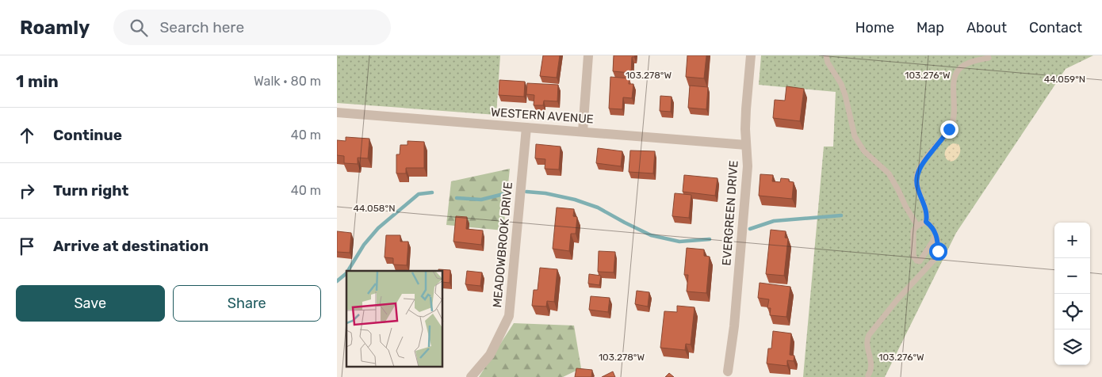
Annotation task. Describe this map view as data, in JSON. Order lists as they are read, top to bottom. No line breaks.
{"streets":{"street":["WESTERN AVENUE","EVERGREEN DRIVE","MEADOWBROOK DRIVE"]},"crossings":[["WESTERN AVENUE","EVERGREEN DRIVE"],["WESTERN AVENUE","MEADOWBROOK DRIVE"]],"page":{"header":"Roamly","search":"Search here","nav":["Home","Map","About","Contact"],"heading":["1 min","Walk · 80 m"],"list":[["Continue","40 m"],["Turn right","40 m"],"Arrive at destination"],"map_buttons":["+","−"],"buttons":["Save","Share"]},"coordinates":["103.276°W","103.278°W","44.059°N","44.058°N"]}
